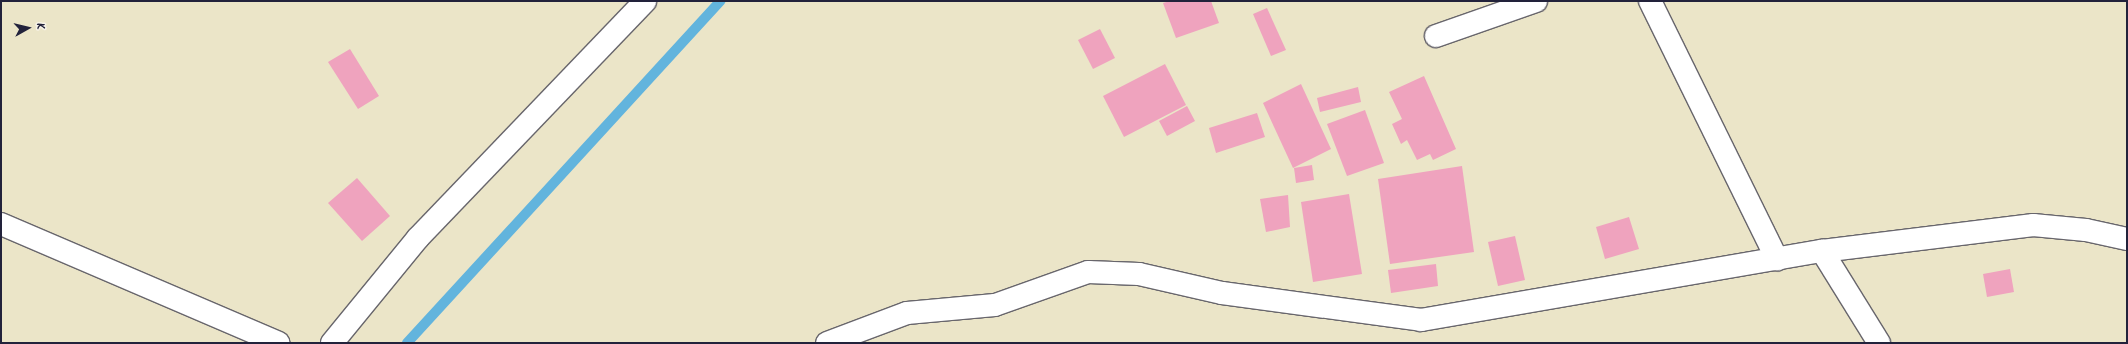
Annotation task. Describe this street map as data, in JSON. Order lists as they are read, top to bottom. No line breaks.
{"north":"right"}
